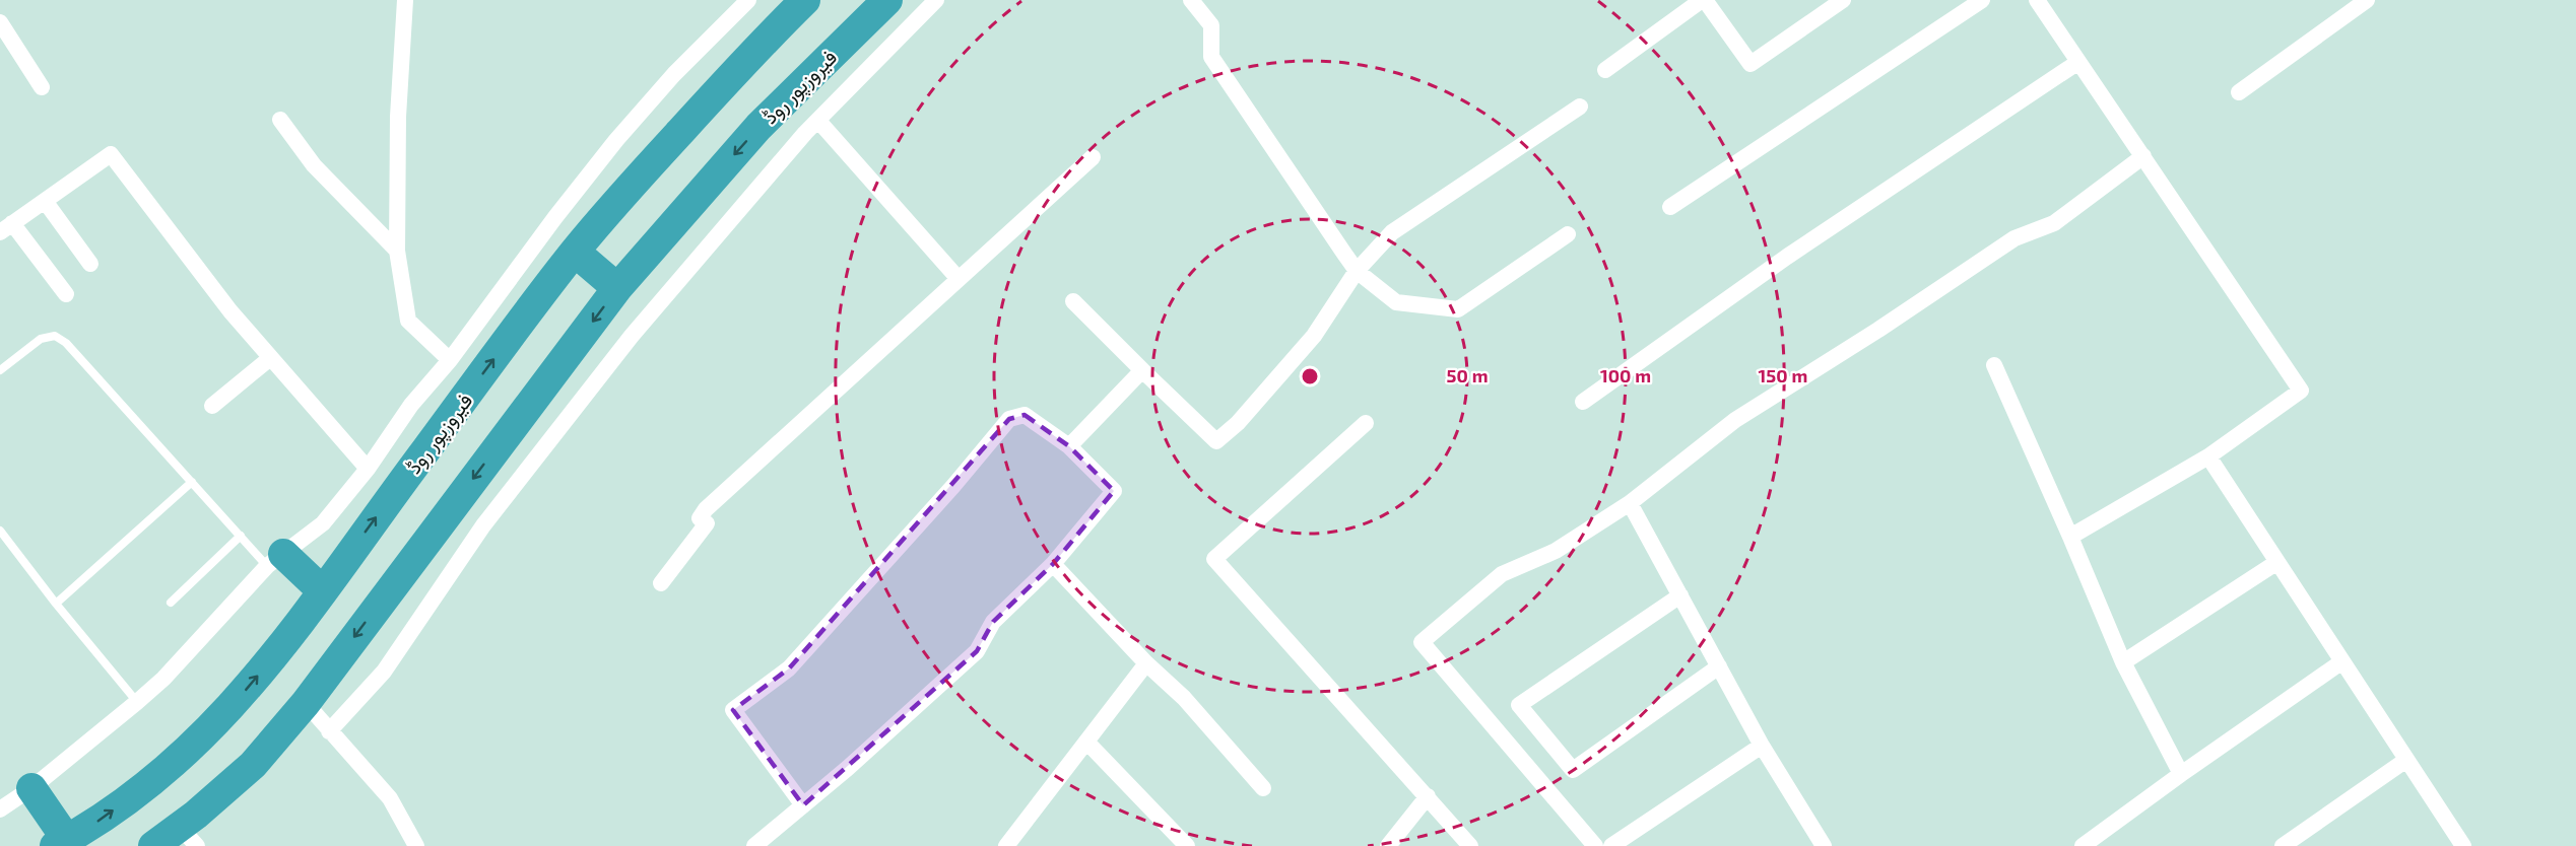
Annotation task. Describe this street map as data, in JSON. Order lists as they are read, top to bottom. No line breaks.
{"streets":{"highway":["فیروزپور روڈ"]},"rings":["50 m","100 m","150 m"]}
